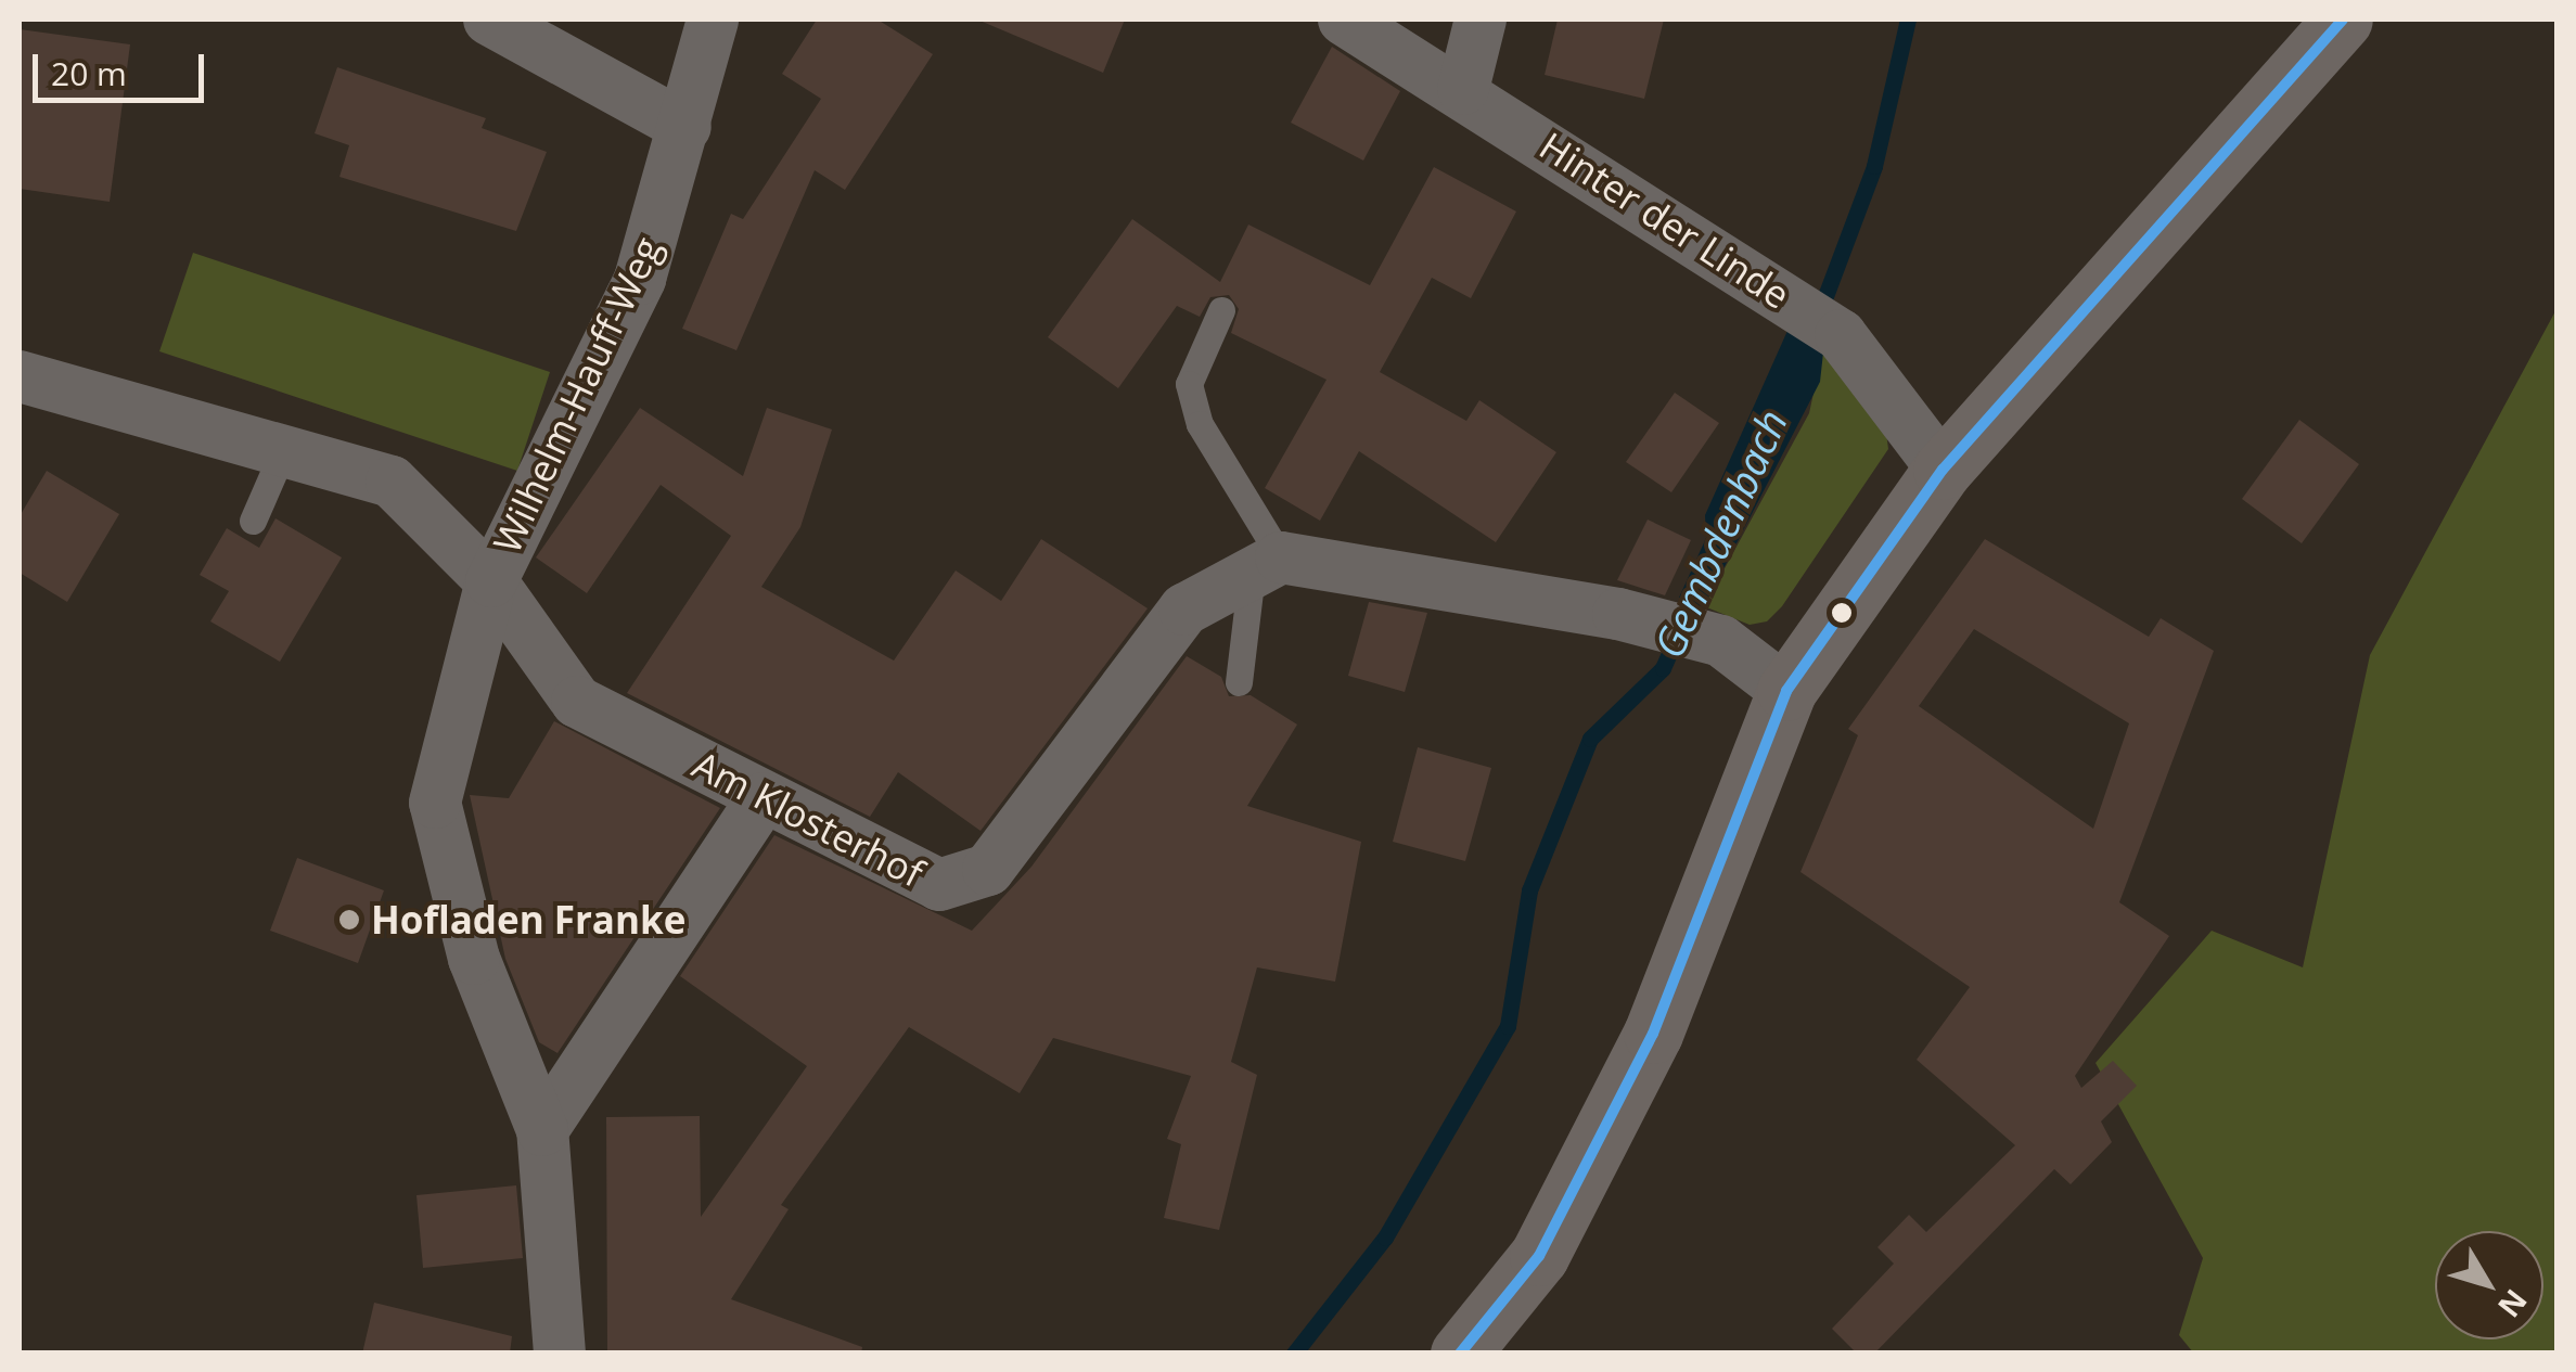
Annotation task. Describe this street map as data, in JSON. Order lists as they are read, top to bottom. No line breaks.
{"streets":{"street":["Hinter der Linde","Wilhelm-Hauff-Weg","Am Klosterhof"]},"crossings":[["Wilhelm-Hauff-Weg","Am Klosterhof"]],"water":["Gembdenbach"],"places":["Hofladen Franke"],"scale_bar":"20 m","north":"bottom right"}
